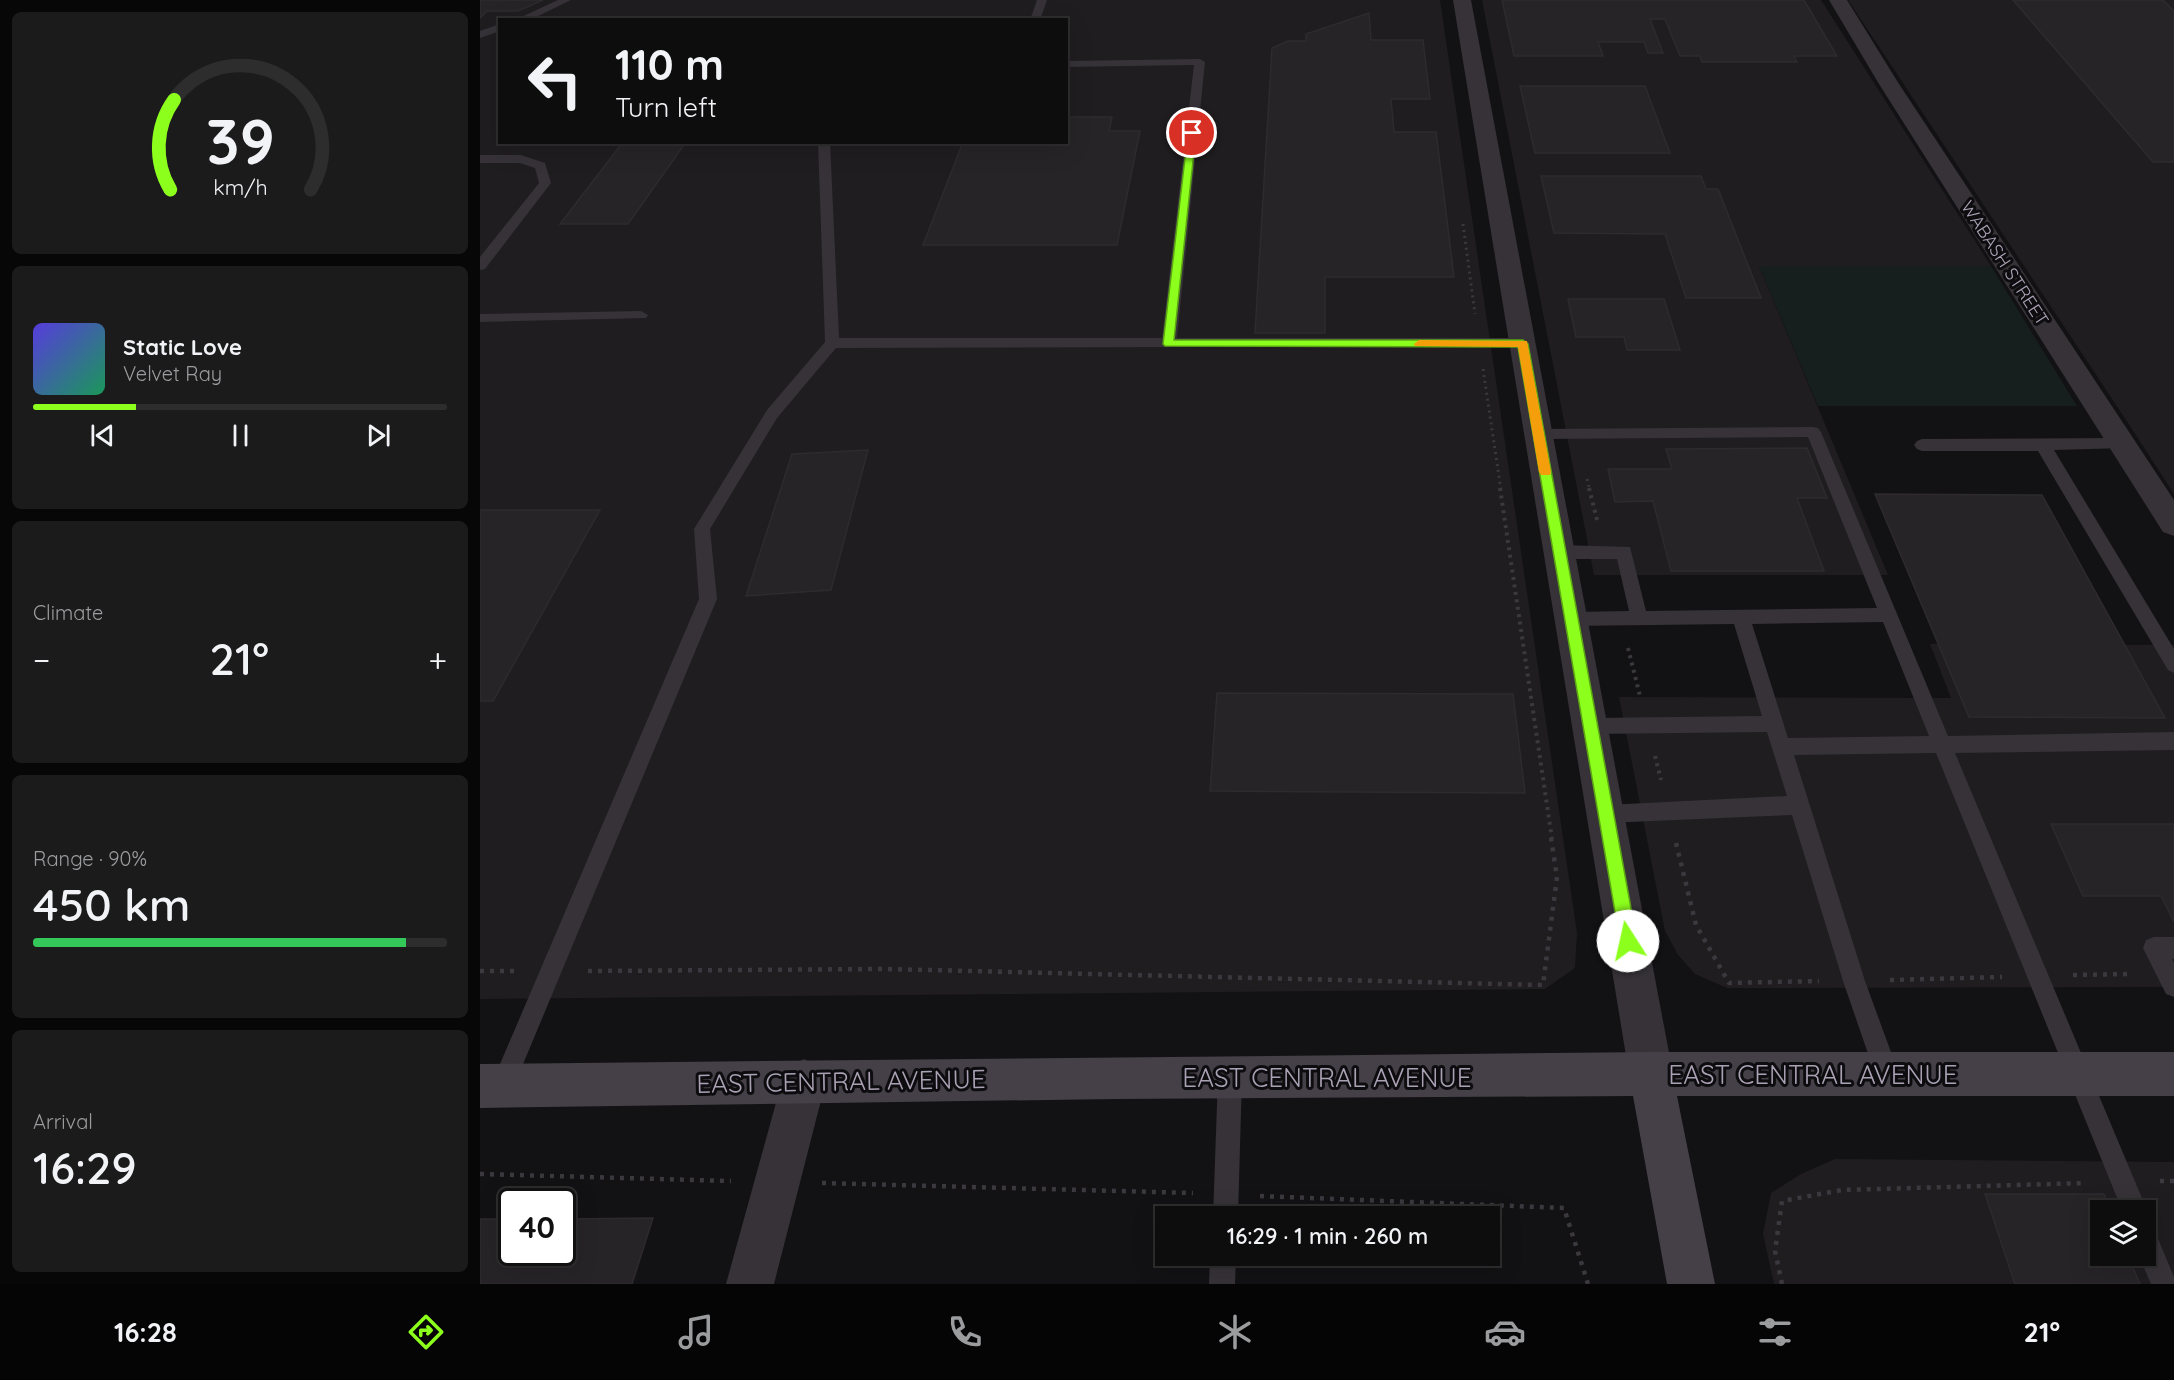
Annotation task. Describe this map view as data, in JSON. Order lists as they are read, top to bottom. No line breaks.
{"streets":{"main road":["EAST CENTRAL AVENUE"],"street":["WABASH STREET"]},"page":{"turn":["110 m","Turn left"],"song":["Static Love","Velvet Ray"],"tile":["Climate",["Range · 90%","450 km"],["Arrival","16:29"]],"heat":["−","21°","+"],"limit":"40","trip":"16:29 · 1 min · 260 m","tabs":["16:28","21°"],"gauge":["39","km/h"]}}
